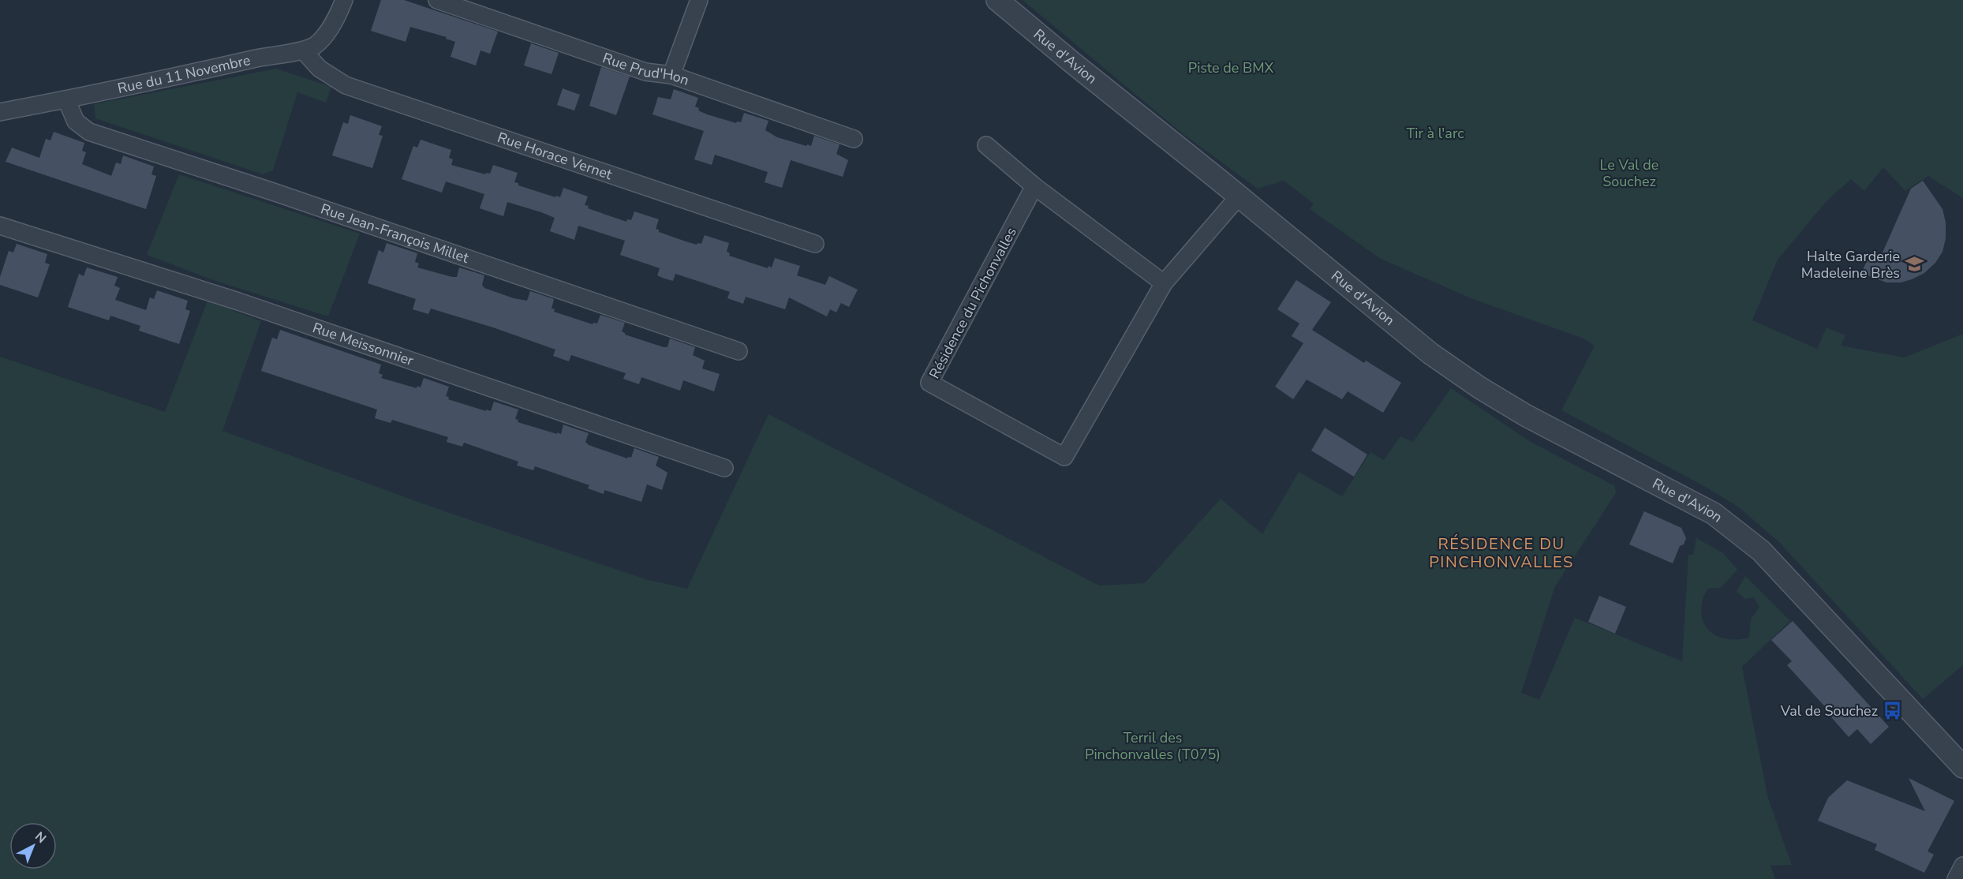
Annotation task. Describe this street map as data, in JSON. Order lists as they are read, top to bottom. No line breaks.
{"streets":{"street":["Rue d'Avion","Rue Prud'Hon","Rue du 11 Novembre","Rue Horace Vernet","Rue Jean-François Millet","Résidence du Pichonvalles","Rue Meissonnier"]},"crossings":[["Rue d'Avion","Résidence du Pichonvalles"],["Rue du 11 Novembre","Rue Horace Vernet"],["Rue du 11 Novembre","Rue Jean-François Millet"]],"districts":["RÉSIDENCE DU PINCHONVALLES"],"parks":["Piste de BMX","Tir à l'arc","Le Val de Souchez","Terril des Pinchonvalles (T075)"],"places":{"school or university":["Halte Garderie Madeleine Brès"],"bus stop":["Val de Souchez"]},"north":"top right"}
